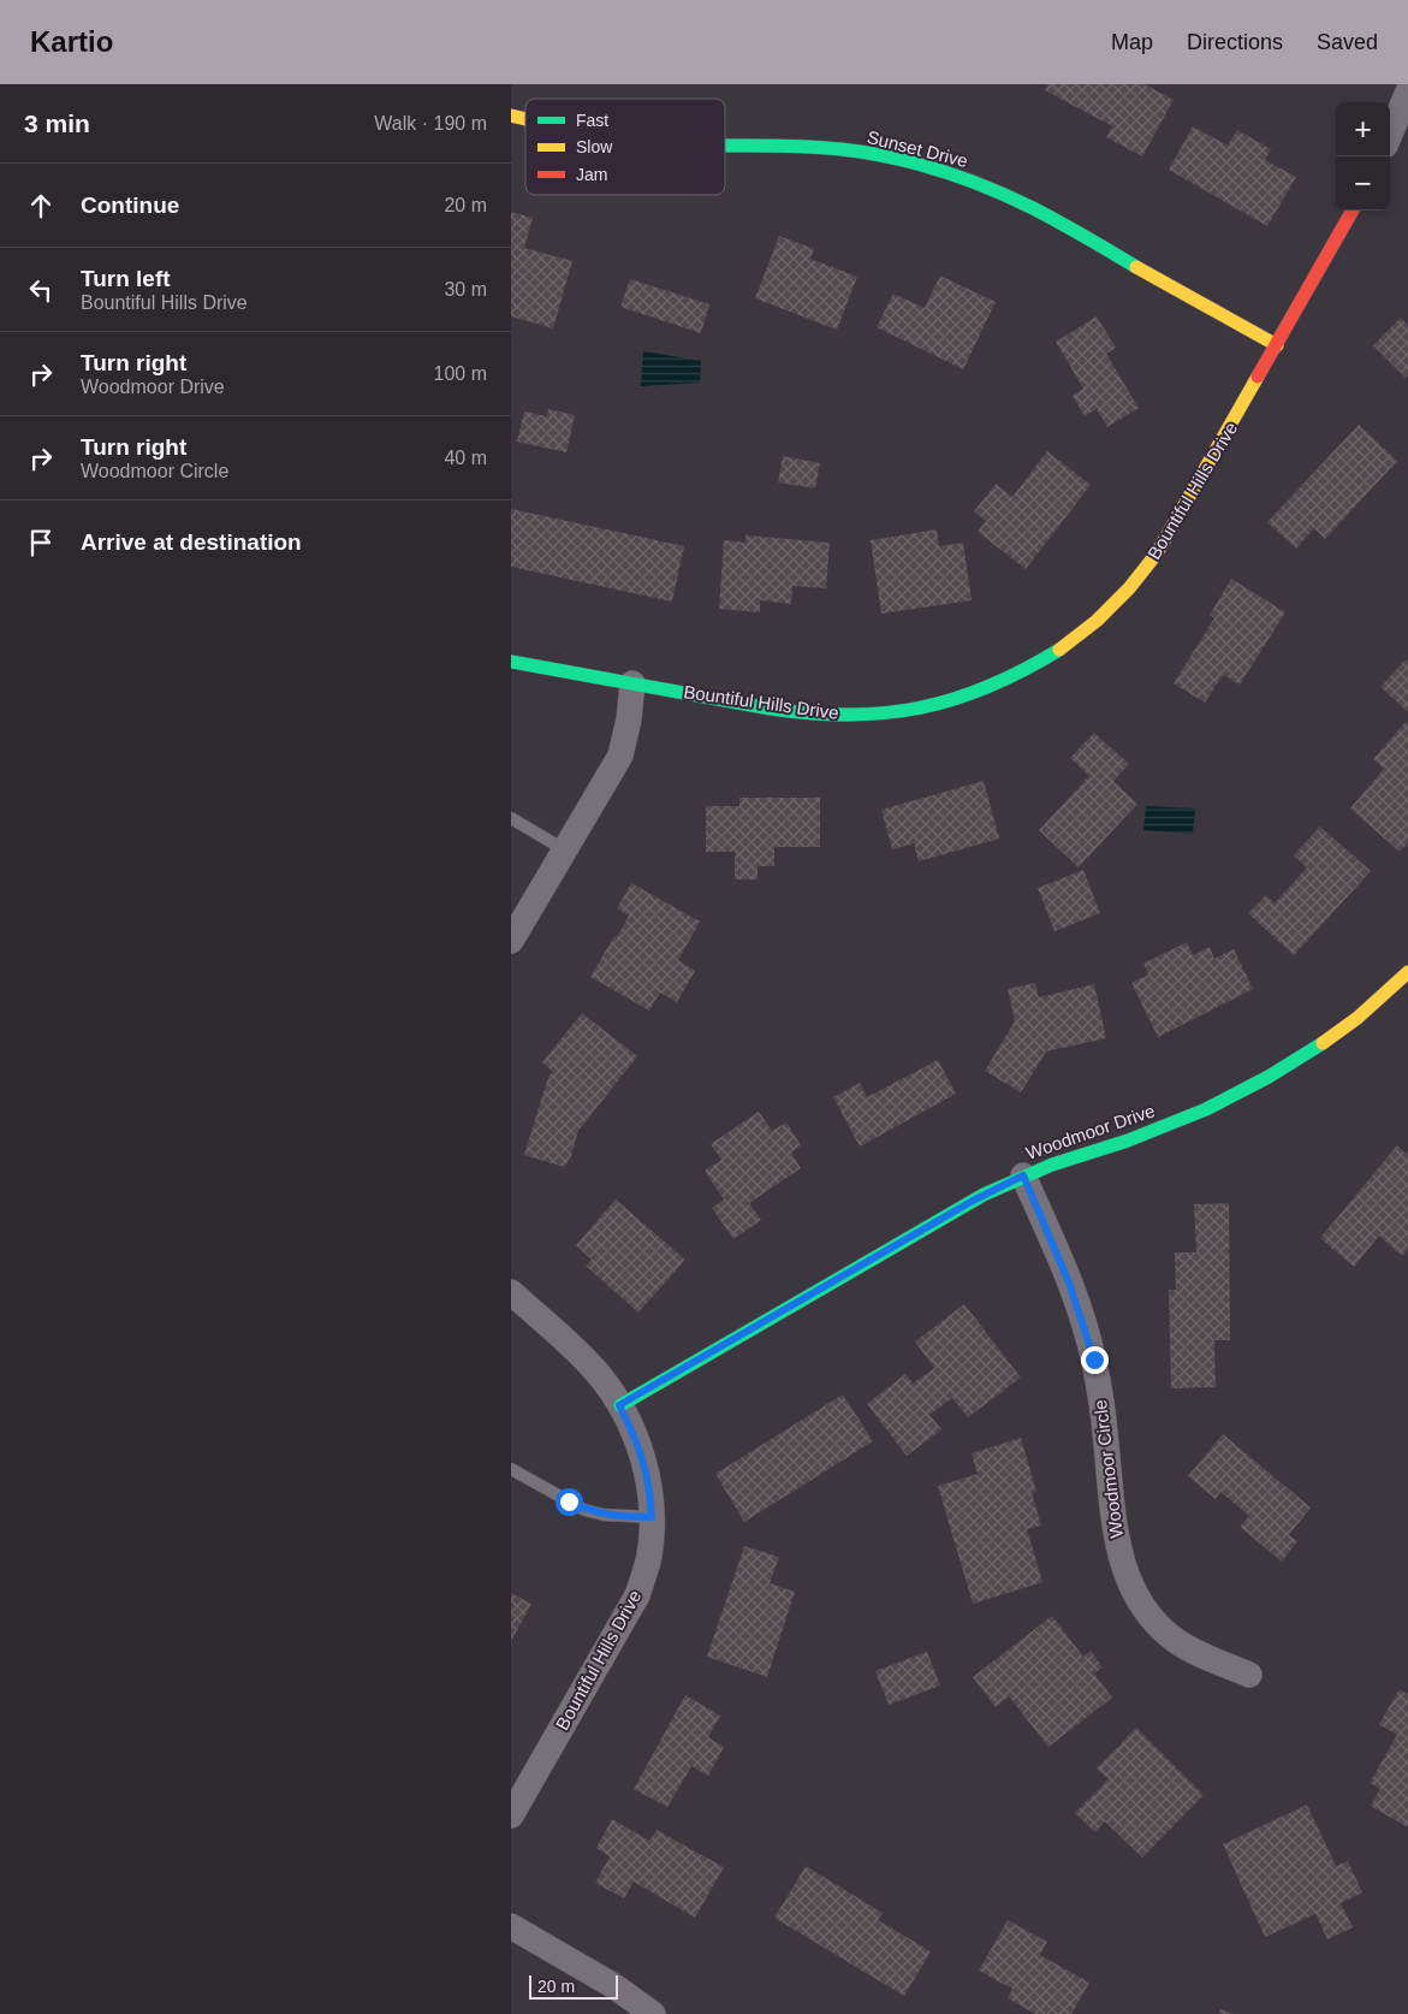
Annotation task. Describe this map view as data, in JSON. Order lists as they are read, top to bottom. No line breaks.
{"streets":{"street":["Sunset Drive","Bountiful Hills Drive","Woodmoor Drive","Woodmoor Circle"]},"crossings":[["Sunset Drive","Bountiful Hills Drive"],["Bountiful Hills Drive","Woodmoor Drive"],["Woodmoor Drive","Woodmoor Circle"]],"legend":["Fast","Slow","Jam"],"scale_bar":"20 m","page":{"header":"Kartio","nav":["Map","Directions","Saved"],"heading":["3 min","Walk · 190 m"],"map_buttons":["+","−"],"list":[["Continue","20 m"],["Turn left","Bountiful Hills Drive","30 m"],["Turn right","Woodmoor Drive","100 m"],["Turn right","Woodmoor Circle","40 m"],"Arrive at destination"],"scale":"20 m"}}
